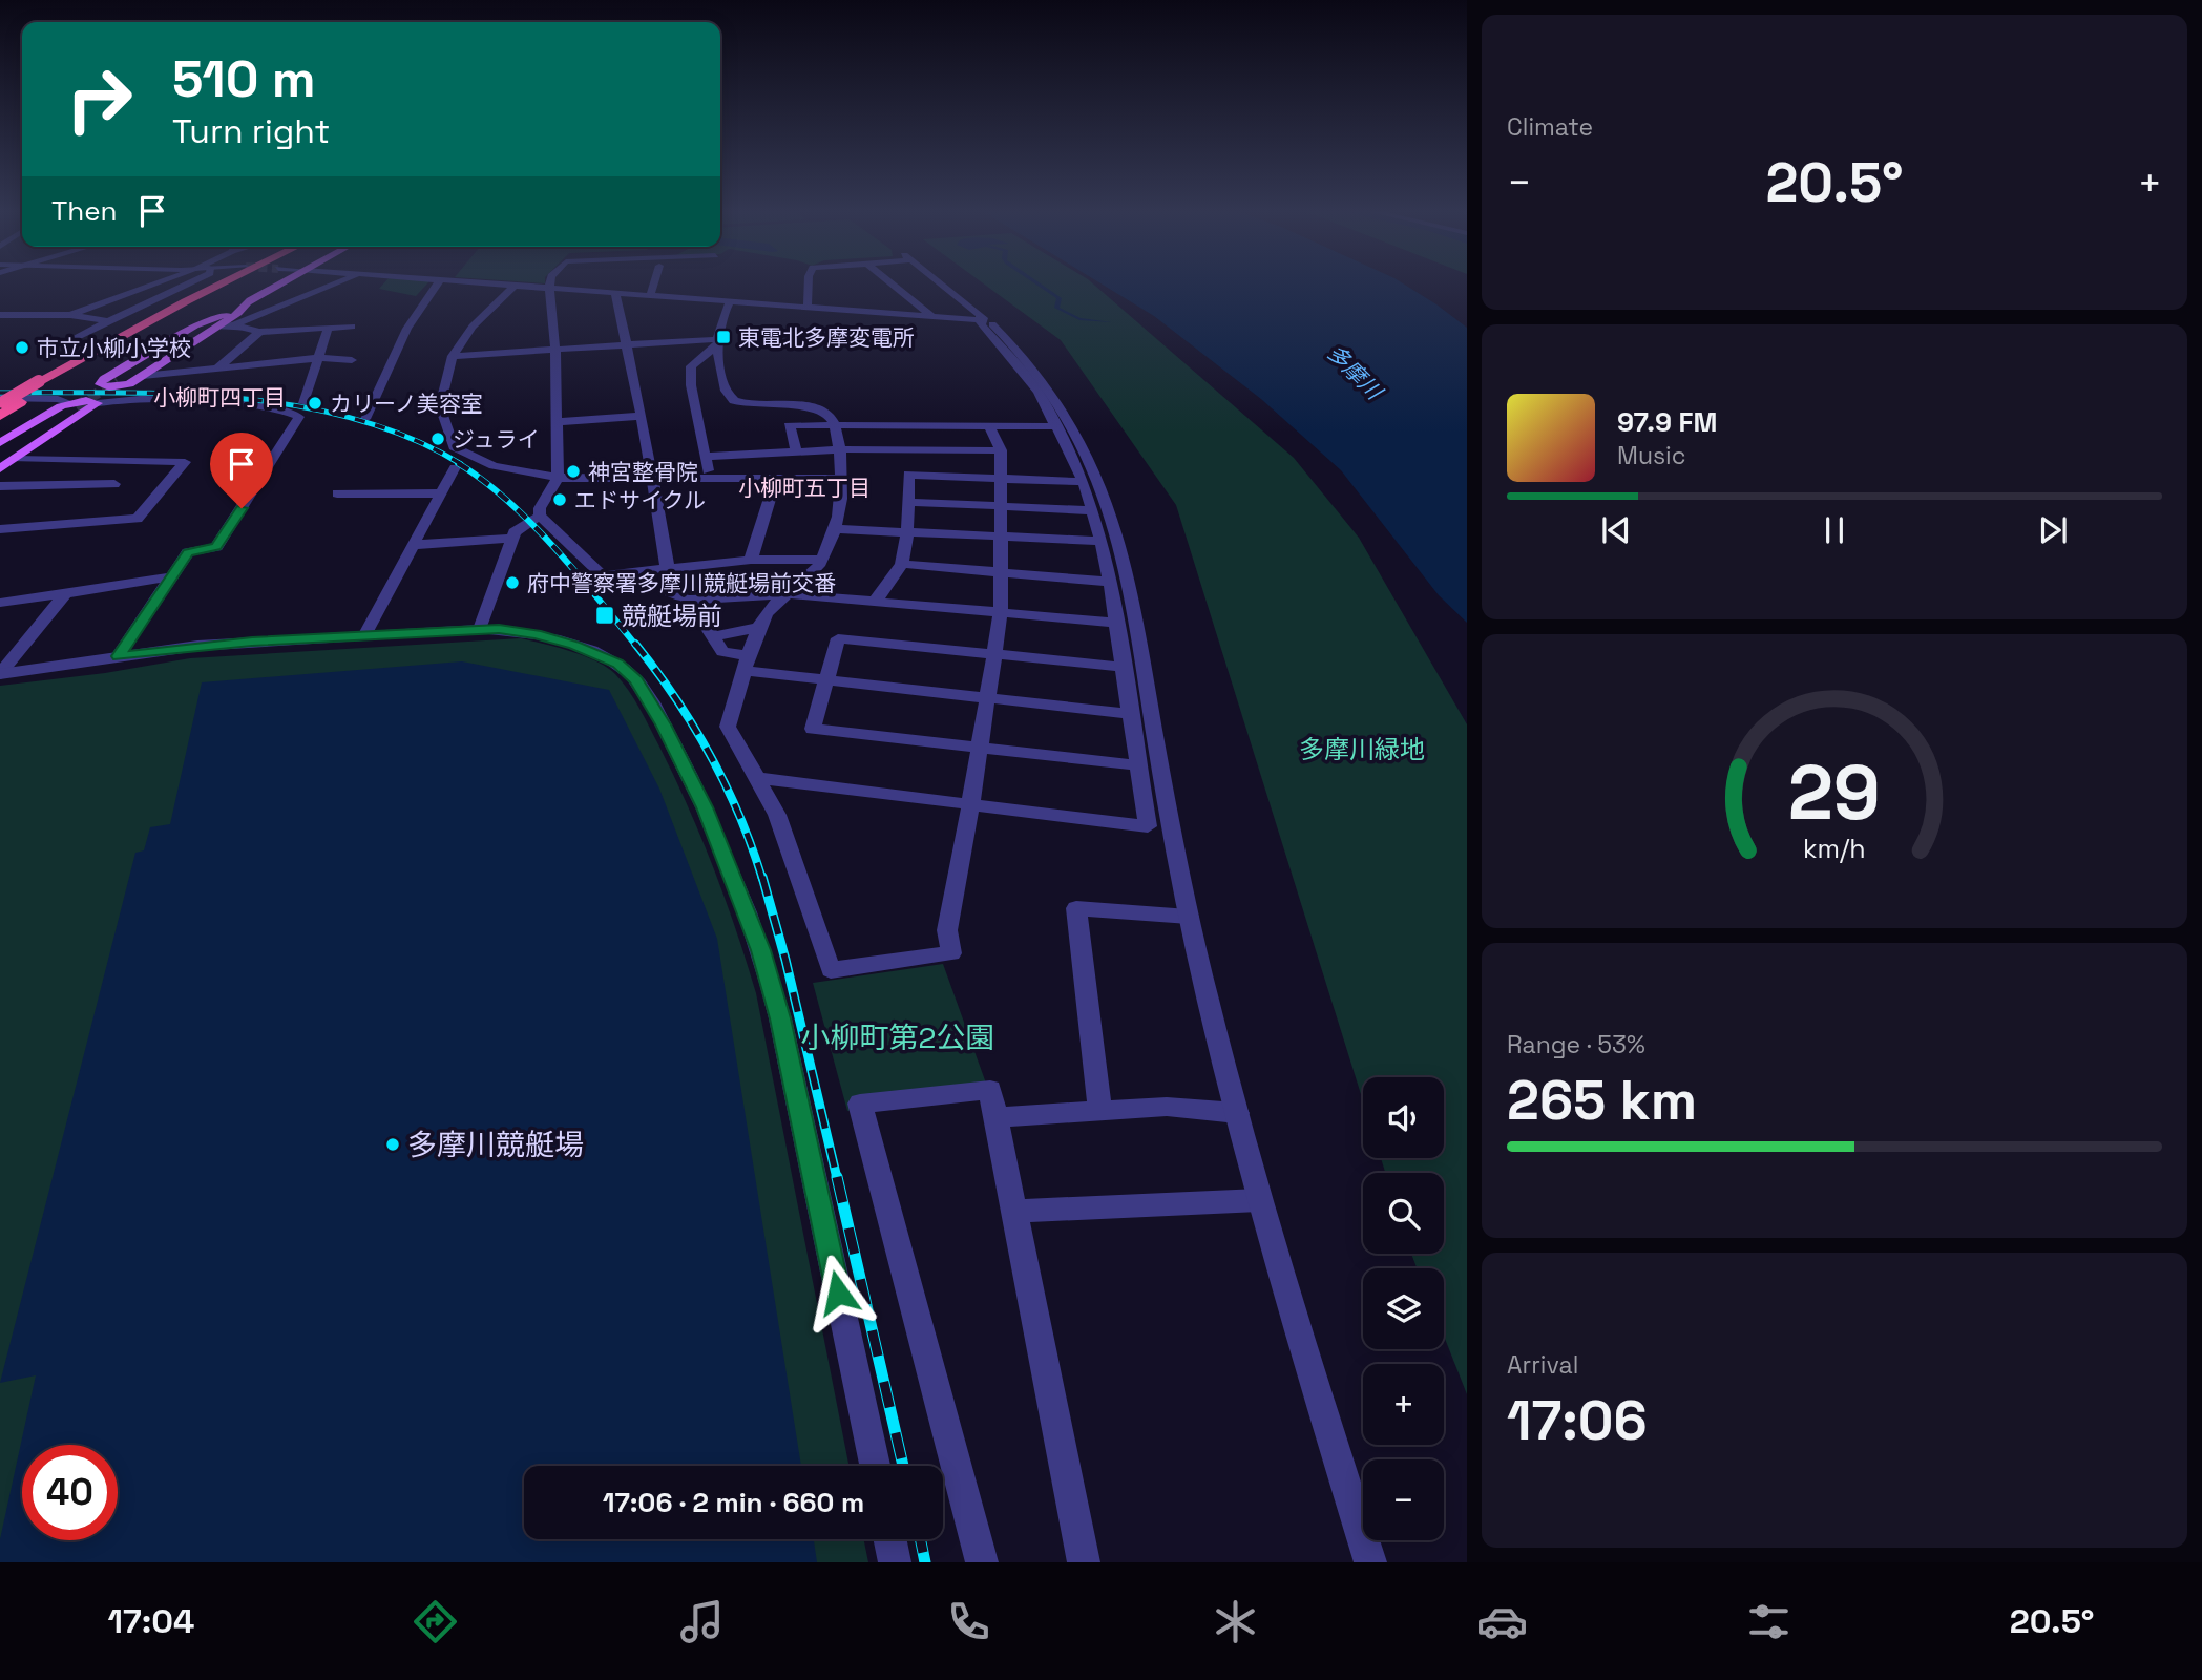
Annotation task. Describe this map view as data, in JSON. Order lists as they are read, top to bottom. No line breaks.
{"districts":["小柳町四丁目","小柳町五丁目"],"water":["多摩川"],"parks":["多摩川緑地","小柳町第2公園"],"places":{"transit":["東電北多摩変電所","競艇場前"],"other":["市立小柳小学校","カリーノ美容室","ジュライ","神宮整骨院","エドサイクル","府中警察署多摩川競艇場前交番","多摩川競艇場"]},"page":{"tile":["Climate",["Range · 53%","265 km"],["Arrival","17:06"]],"turn":["510 m","Turn right"],"heat":["−","20.5°","+"],"then":"Then","song":["97.9 FM","Music"],"map_buttons":["+","−"],"limit":"40","trip":"17:06 · 2 min · 660 m","tabs":["17:04","20.5°"],"gauge":["29","km/h"]}}
